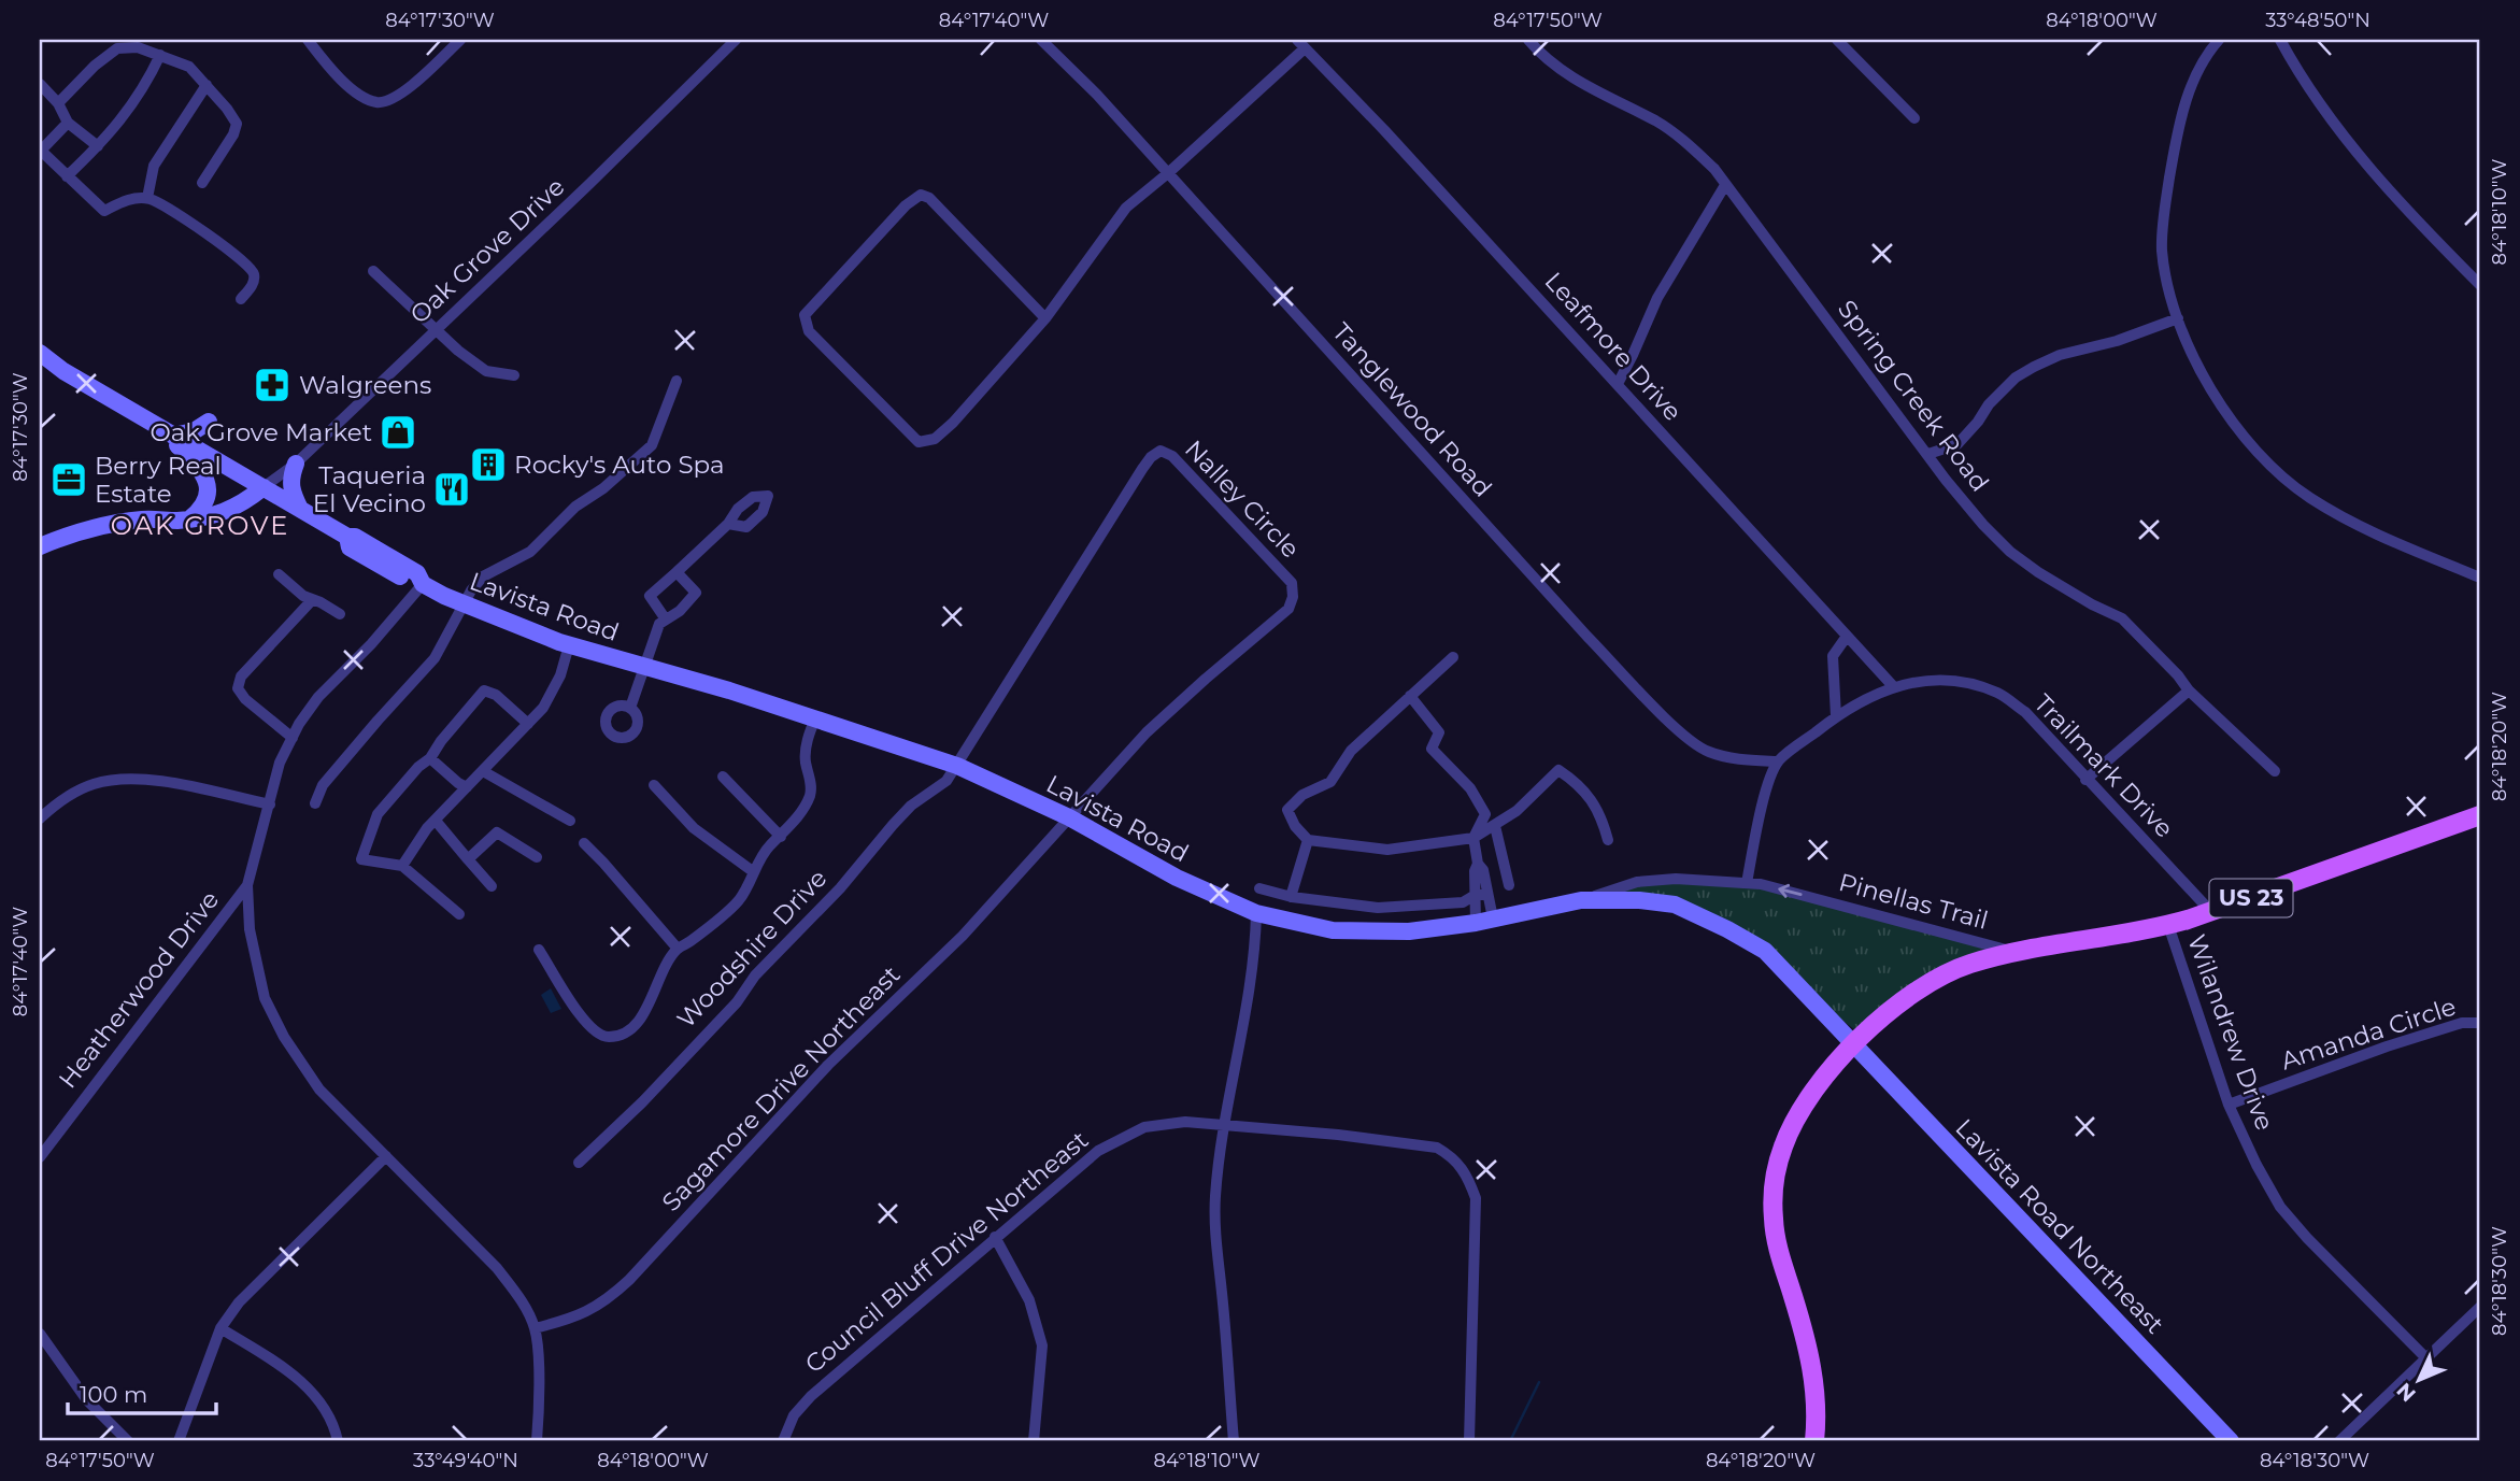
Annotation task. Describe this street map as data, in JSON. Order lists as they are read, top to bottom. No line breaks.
{"streets":{"main road":["Lavista Road","US 23","Lavista Road Northeast"],"street":["Oak Grove Drive","Leafmore Drive","Spring Creek Road","Tanglewood Road","Nalley Circle","Trailmark Drive","Pinellas Trail","Woodshire Drive","Heatherwood Drive","Wilandrew Drive","Amanda Circle","Sagamore Drive Northeast","Council Bluff Drive Northeast"]},"crossings":[["Oak Grove Drive","Lavista Road"],["Leafmore Drive","Trailmark Drive"],["Tanglewood Road","Trailmark Drive"],["Nalley Circle","Lavista Road"],["Nalley Circle","Woodshire Drive"],["Nalley Circle","Sagamore Drive Northeast"],["Lavista Road","US 23"],["Lavista Road","Pinellas Trail"],["Lavista Road","Woodshire Drive"],["Lavista Road","Sagamore Drive Northeast"],["Lavista Road","Lavista Road Northeast"],["Trailmark Drive","US 23"],["US 23","Pinellas Trail"],["US 23","Wilandrew Drive"],["US 23","Lavista Road Northeast"],["Wilandrew Drive","Amanda Circle"]],"one_way":["Pinellas Trail"],"districts":["OAK GROVE"],"places":{"pharmacy":["Walgreens"],"shop":["Oak Grove Market"],"building":["Rocky's Auto Spa"],"office":["Berry Real Estate"],"restaurant":["Taqueria El Vecino"]},"scale_bar":"100 m","north":"bottom left","coordinates":["84°17'30\"W","84°17'40\"W","84°17'50\"W","84°18'00\"W","33°48'50\"N","84°18'10\"W","84°18'20\"W","84°18'30\"W","33°49'40\"N"]}
